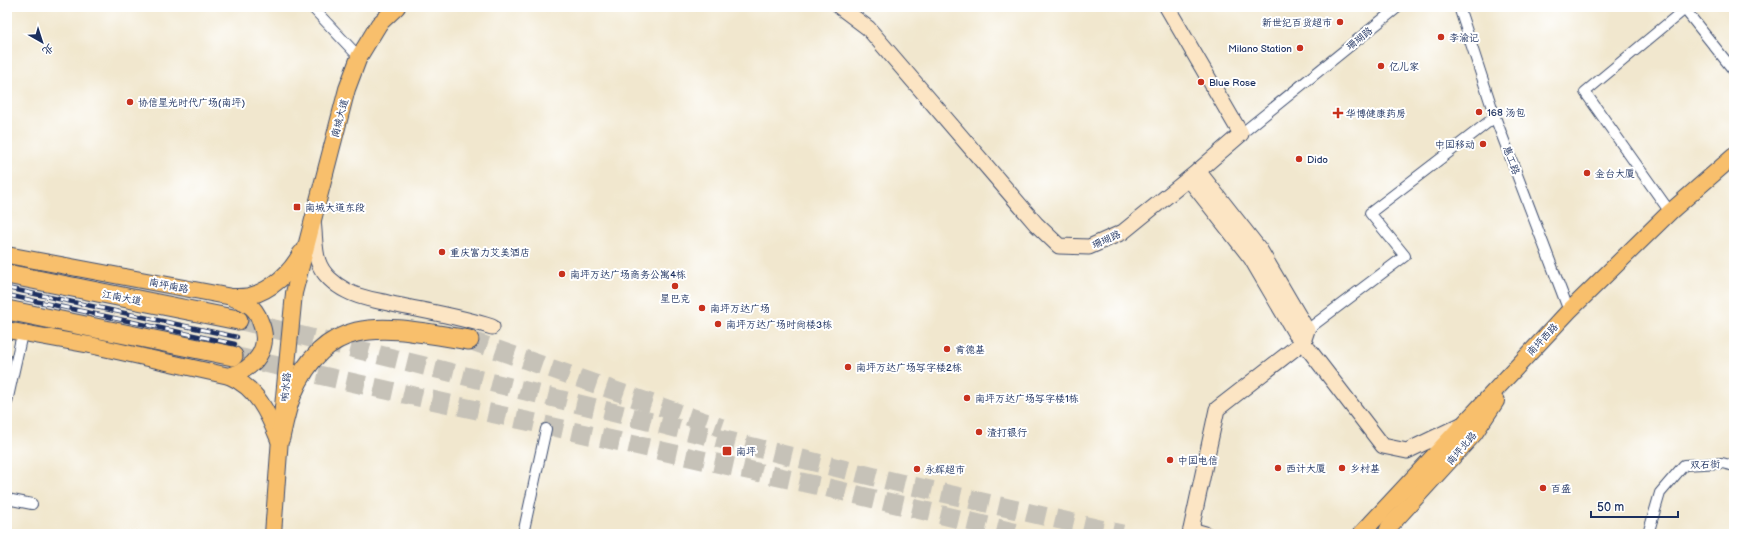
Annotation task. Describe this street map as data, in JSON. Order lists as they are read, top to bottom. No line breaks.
{"streets":{"highway":["江南大道"],"main road":["南城大道","南坪南路","南坪西路","响水路","南坪北路"],"street":["珊瑚路","惠工路","双石街"]},"crossings":[["南城大道","南坪南路"],["南城大道","响水路"],["惠工路","南坪西路"],["南坪南路","响水路"],["南坪西路","南坪北路"]],"places":{"other":["新世纪百货超市","李渝记","Milano Station","亿儿家","Blue Rose","协信星光时代广场(南坪)","168 汤包","中国移动","Dido","金台大厦","重庆富力艾美酒店","南坪万达广场商务公寓4栋","星巴克","南坪万达广场","南坪万达广场时尚楼3栋","肯德基","南坪万达广场写字楼2栋","南坪万达广场写字楼1栋","渣打银行","中国电信","西计大厦","乡村基","永辉超市","百盛"],"health":["华博健康药房"],"transit":["南城大道东段","南坪"]},"scale_bar":"50 m","north":"bottom right"}
